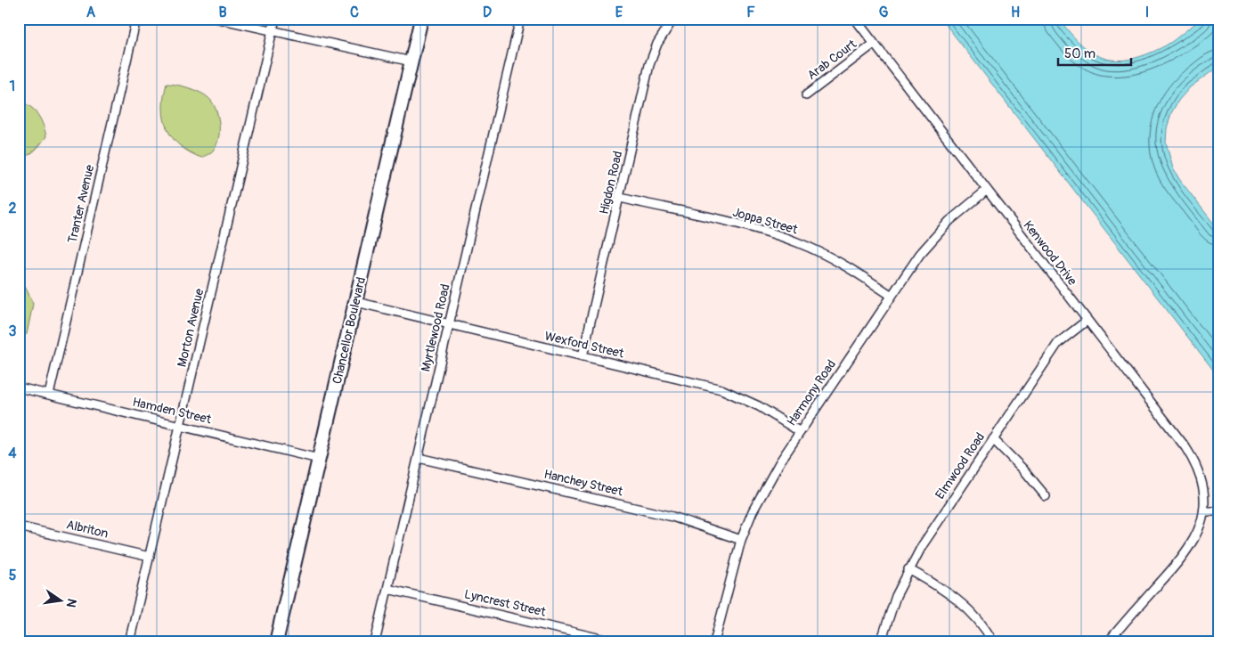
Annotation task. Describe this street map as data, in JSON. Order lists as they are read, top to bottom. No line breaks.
{"streets":{"street":["Arab Court","Higdon Road","Tranter Avenue","Joppa Street","Kenwood Drive","Morton Avenue","Myrtlewood Road","Chancellor Boulevard","Wexford Street","Harmony Road","Hamden Street","Elmwood Road","Hanchey Street","Albriton","Lyncrest Street"]},"crossings":[["Arab Court","Kenwood Drive"],["Higdon Road","Joppa Street"],["Higdon Road","Wexford Street"],["Tranter Avenue","Hamden Street"],["Joppa Street","Harmony Road"],["Kenwood Drive","Harmony Road"],["Kenwood Drive","Elmwood Road"],["Morton Avenue","Hamden Street"],["Morton Avenue","Albriton"],["Myrtlewood Road","Wexford Street"],["Myrtlewood Road","Hanchey Street"],["Myrtlewood Road","Lyncrest Street"],["Chancellor Boulevard","Wexford Street"],["Chancellor Boulevard","Hamden Street"],["Wexford Street","Harmony Road"],["Harmony Road","Hanchey Street"]],"scale_bar":"50 m","north":"right","grid":{"columns":["A","B","C","D","E","F","G","H","I"],"rows":["1","2","3","4","5"]}}
